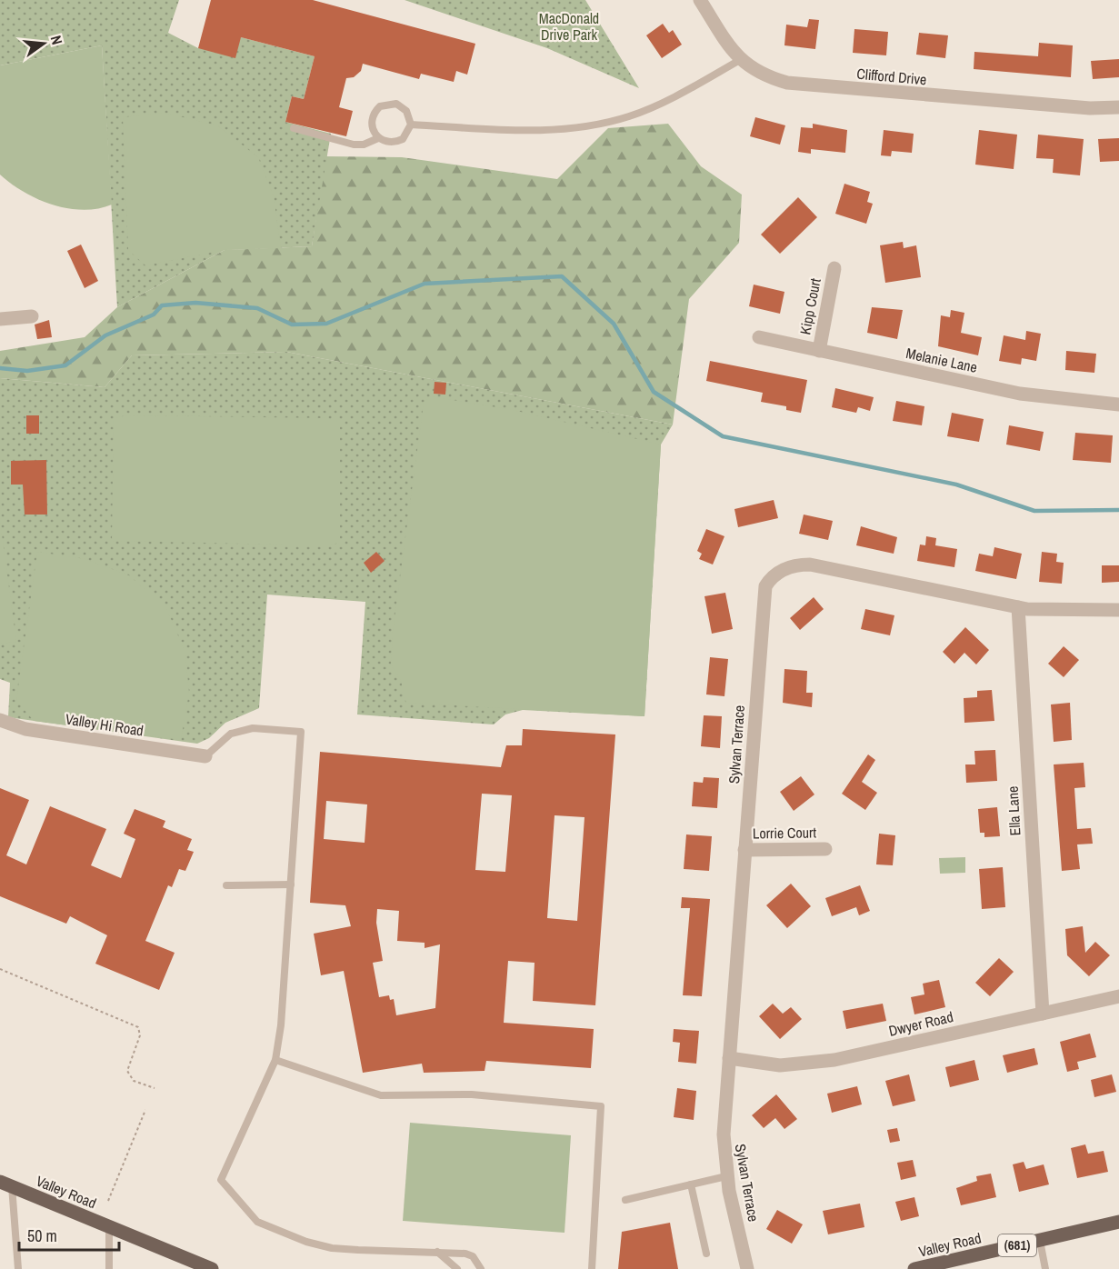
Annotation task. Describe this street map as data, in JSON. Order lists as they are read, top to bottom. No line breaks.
{"streets":{"main road":["Valley Road","(681)"],"street":["Clifford Drive","Kipp Court","Melanie Lane","Valley Hi Road","Sylvan Terrace","Ella Lane","Lorrie Court","Dwyer Road"]},"crossings":[["Kipp Court","Melanie Lane"],["Sylvan Terrace","Ella Lane"],["Sylvan Terrace","Lorrie Court"],["Sylvan Terrace","Dwyer Road"],["Ella Lane","Dwyer Road"]],"parks":["MacDonald Drive Park"],"scale_bar":"50 m","north":"right"}
